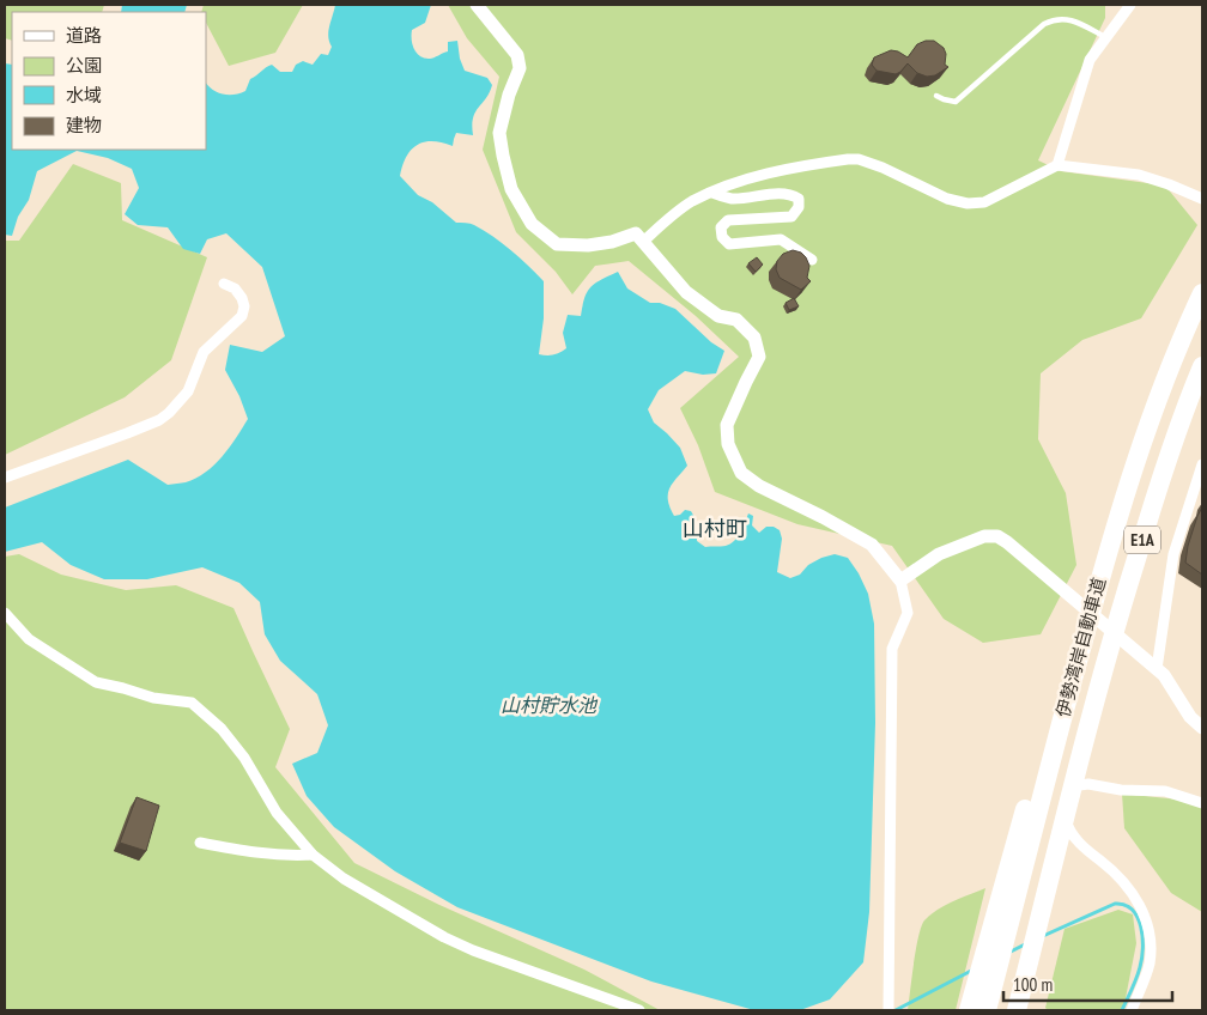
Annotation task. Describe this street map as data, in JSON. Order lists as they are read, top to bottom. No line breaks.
{"streets":{"highway":["E1A","伊勢湾岸自動車道"]},"districts":["山村町"],"water":["山村貯水池"],"legend":["道路","公園","水域","建物"],"scale_bar":"100 m"}
